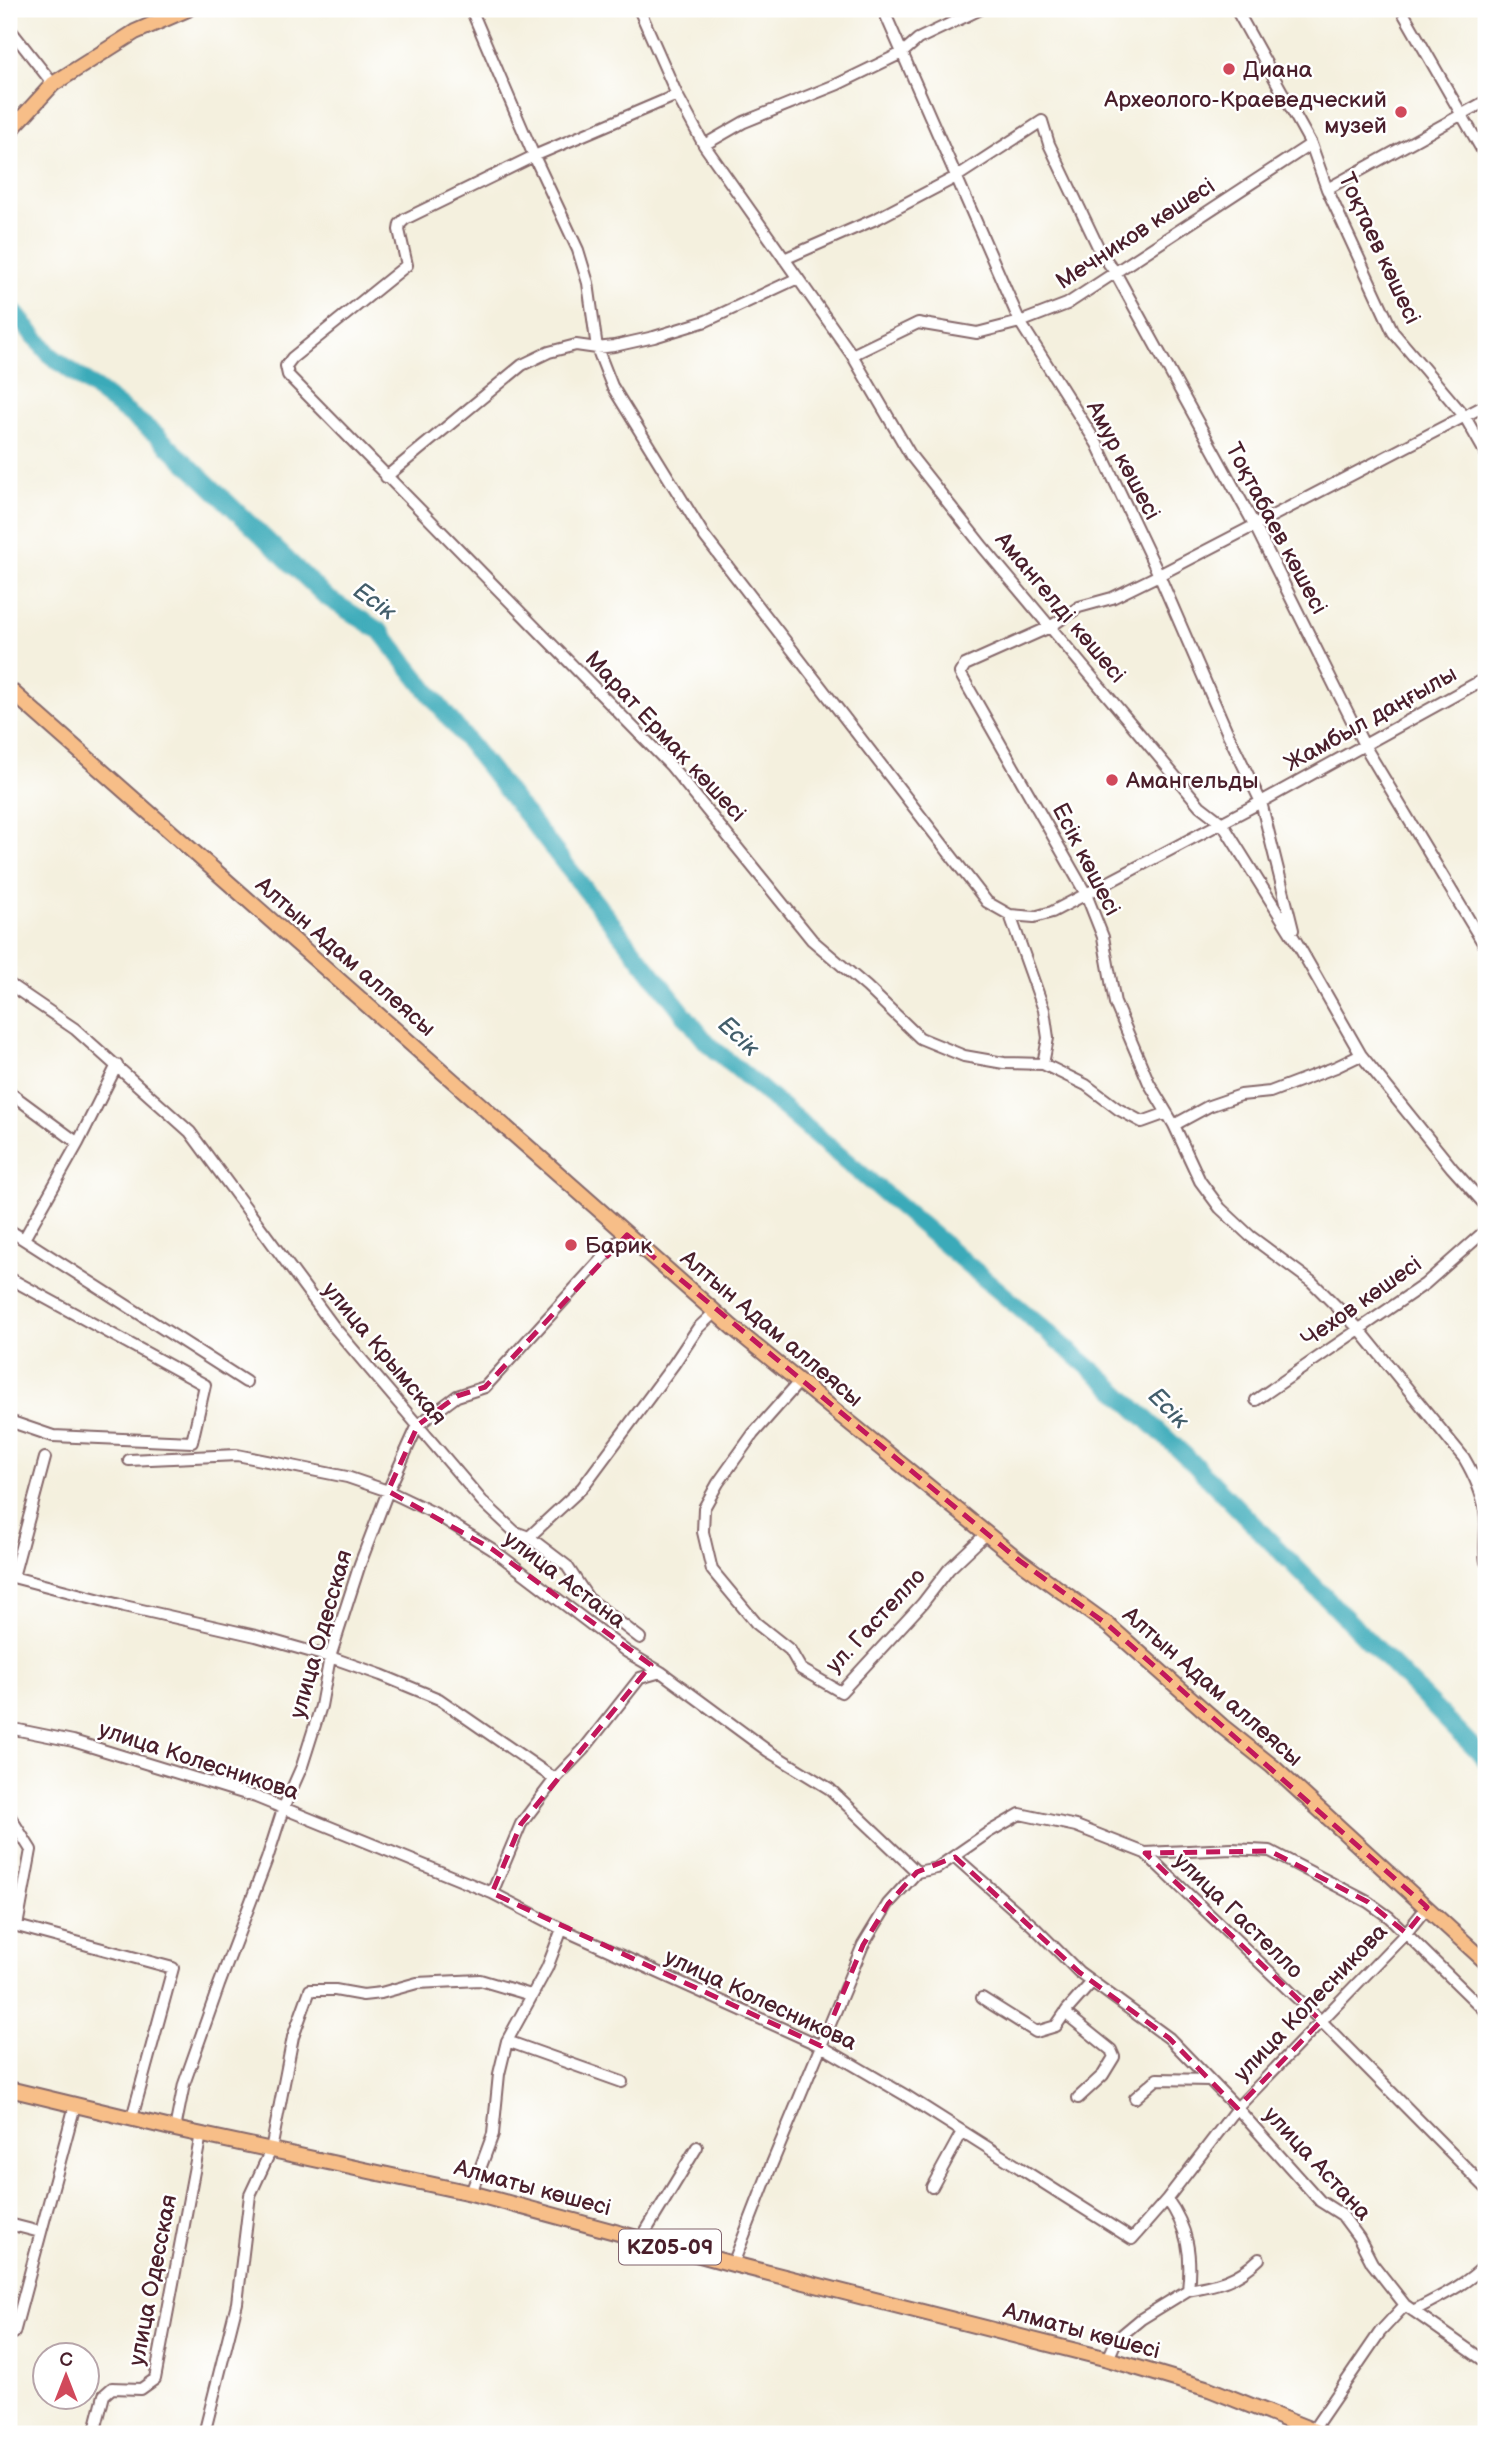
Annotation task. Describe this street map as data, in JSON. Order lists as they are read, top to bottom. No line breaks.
{"streets":{"main road":["Алтын Адам аллеясы","Алматы көшесі","KZ05-09"],"street":["Мечников көшесі","Тоқтаев көшесі","Амур көшесі","Тоқтабаев көшесі","Амангелді көшесі","Жамбыл даңғылы","Марат Ермак көшесі","Есік көшесі","Чехов көшесі","улица Крымская","улица Астана","ул. Гастелло","улица Одесская","улица Колесникова","улица Гастелло"]},"crossings":[["Мечников көшесі","Тоқтаев көшесі"],["Мечников көшесі","Амур көшесі"],["Мечников көшесі","Тоқтабаев көшесі"],["Мечников көшесі","Амангелді көшесі"],["Амур көшесі","Тоқтабаев көшесі"],["Амур көшесі","Амангелді көшесі"],["Амур көшесі","Жамбыл даңғылы"],["Тоқтабаев көшесі","Жамбыл даңғылы"],["Амангелді көшесі","Жамбыл даңғылы"],["Амангелді көшесі","Есік көшесі"],["Жамбыл даңғылы","Есік көшесі"],["Есік көшесі","Чехов көшесі"],["Алтын Адам аллеясы","ул. Гастелло"],["Алтын Адам аллеясы","улица Одесская"],["Алтын Адам аллеясы","улица Колесникова"],["улица Крымская","улица Одесская"],["улица Астана","улица Одесская"],["улица Астана","улица Колесникова"],["улица Астана","улица Гастелло"],["улица Одесская","улица Колесникова"],["улица Одесская","Алматы көшесі"],["улица Колесникова","улица Гастелло"]],"water":["Есік"],"places":["Диана","Археолого-Краеведческий музей","Амангельды","Барик"],"north":"top"}
